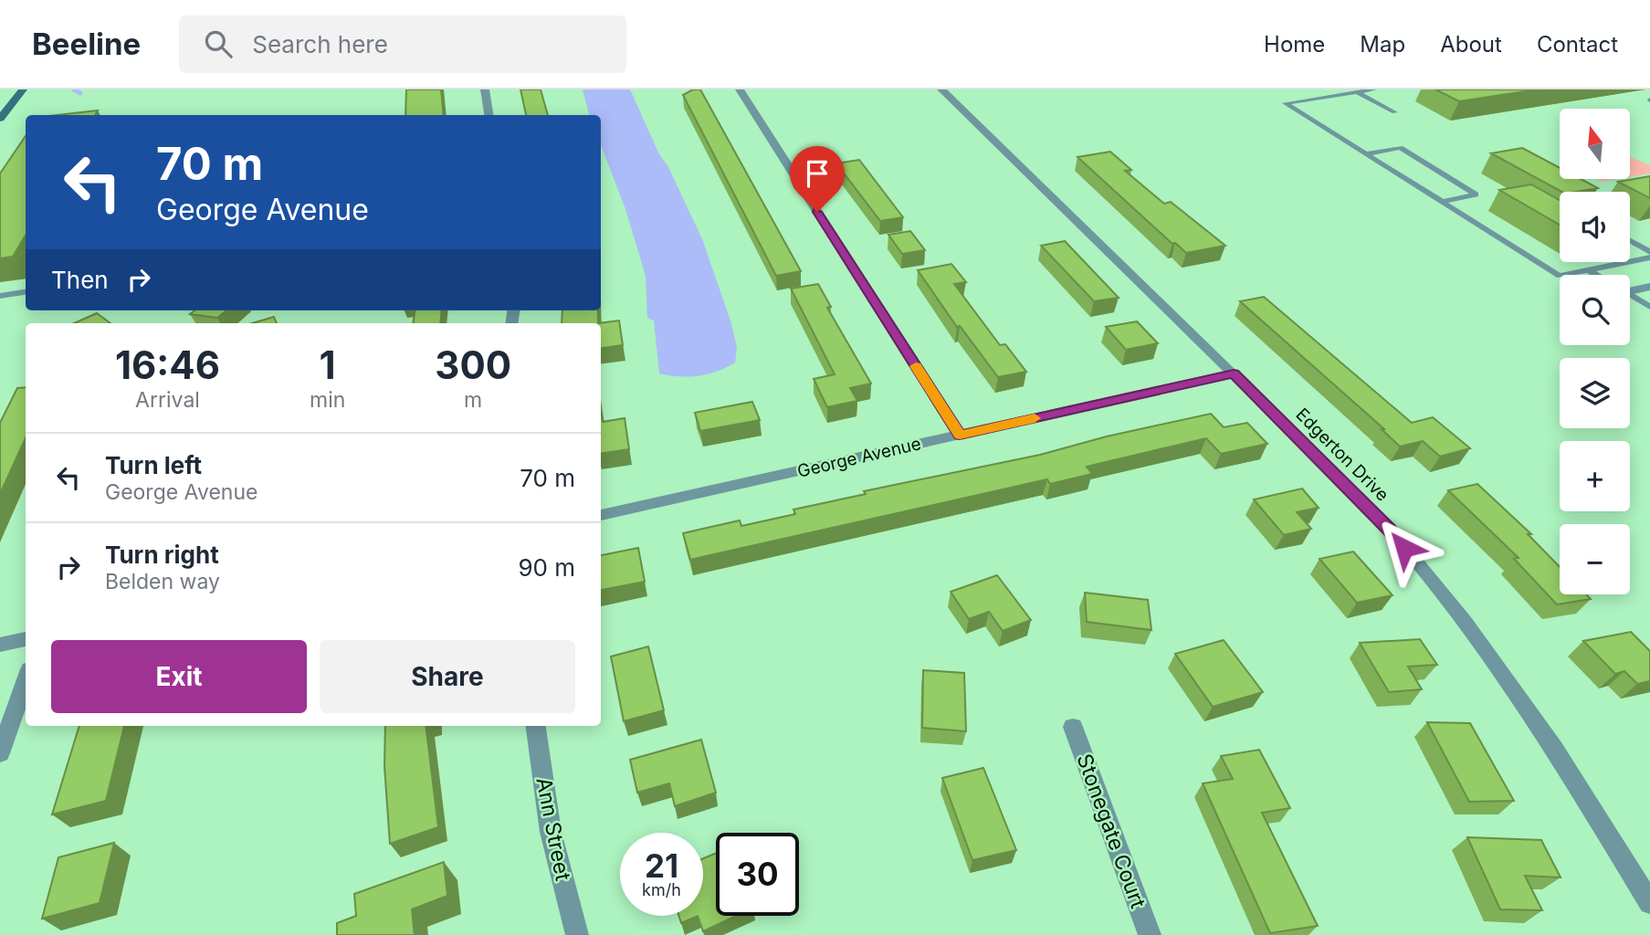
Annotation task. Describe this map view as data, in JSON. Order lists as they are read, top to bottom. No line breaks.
{"streets":{"street":["Edgerton Drive","George Avenue","Ann Street","Stonegate Court"]},"crossings":[["Edgerton Drive","George Avenue"]],"north":"top","page":{"header":"Beeline","search":"Search here","nav":["Home","Map","About","Contact"],"map_buttons":["+","−"],"turn":["70 m","George Avenue"],"then":"Then","eta":["16:46","Arrival","1","min","300","m"],"list":[{"name":"Turn left","note":"George Avenue","value":"70 m"},{"name":"Turn right","note":"Belden way","value":"90 m"}],"buttons":["Exit","Share"],"speed":"21 km/h","limit":"30"}}
